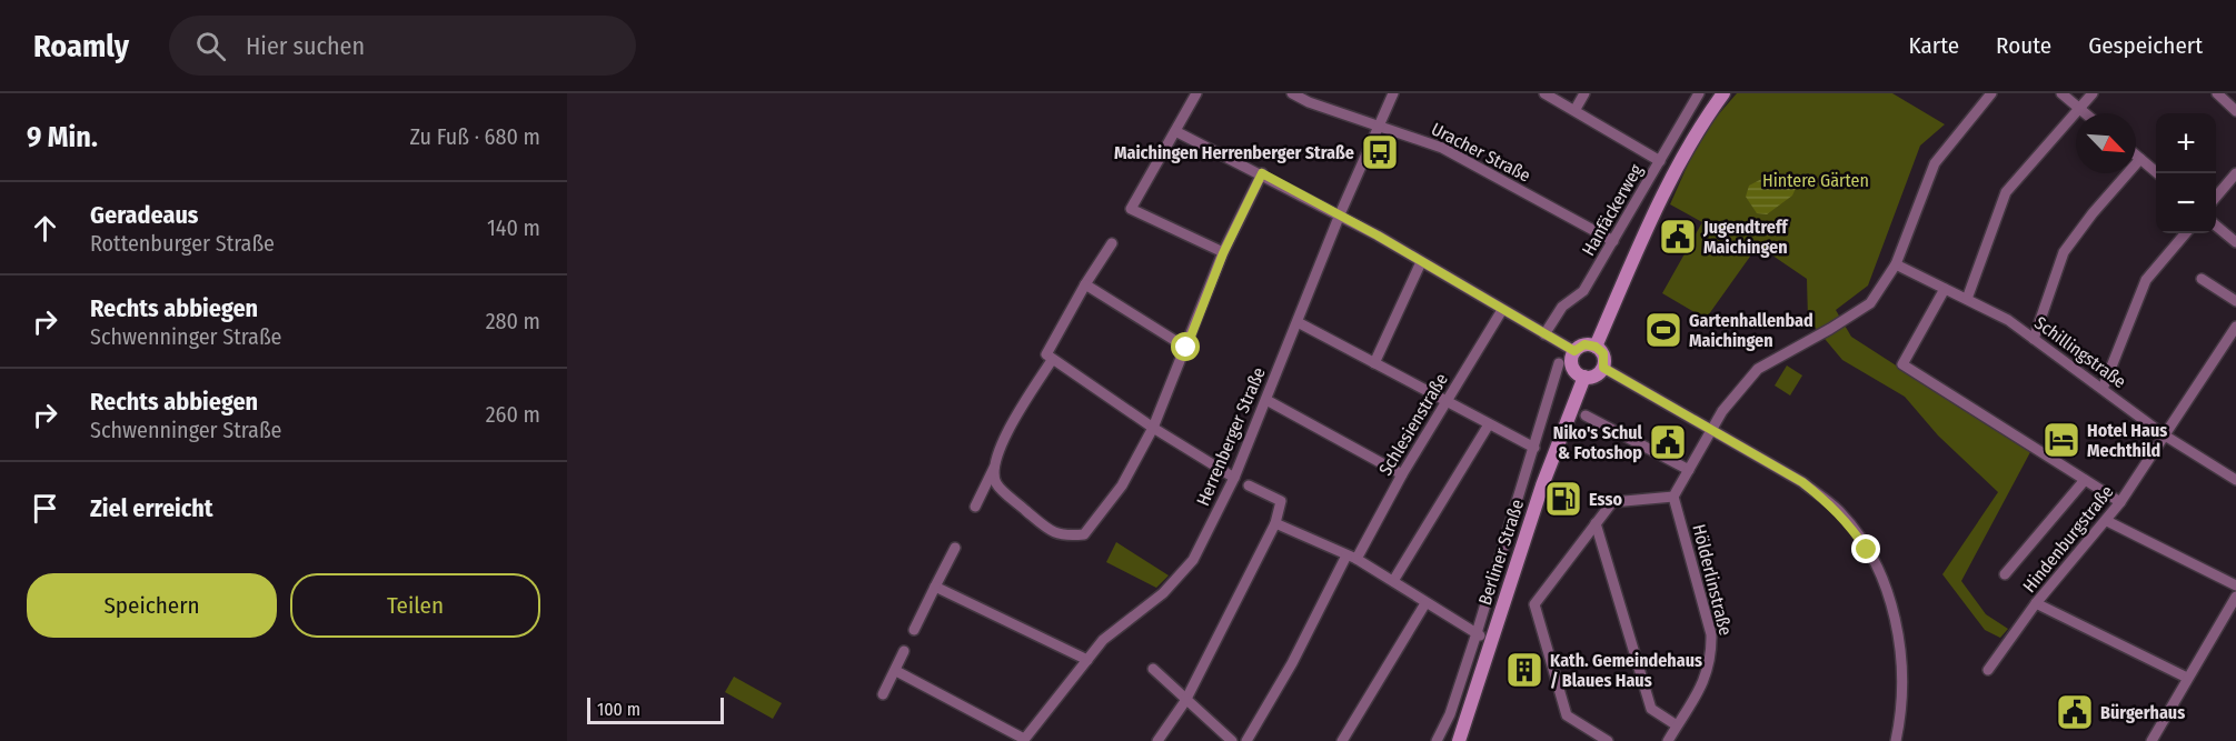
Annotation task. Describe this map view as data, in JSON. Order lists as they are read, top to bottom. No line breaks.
{"streets":{"main road":["Berliner Straße"],"street":["Uracher Straße","Hanfäckerweg","Schillingstraße","Schlesienstraße","Herrenberger Straße","Hindenburgstraße","Hölderlinstraße"]},"crossings":[["Uracher Straße","Hanfäckerweg"],["Uracher Straße","Herrenberger Straße"],["Schillingstraße","Hindenburgstraße"]],"parks":["Hintere Gärten"],"places":{"bus stop":["Maichingen Herrenberger Straße"],"public building":["Jugendtreff Maichingen","Niko's Schul & Fotoshop","Bürgerhaus"],"sports":["Gartenhallenbad Maichingen"],"hotel":["Hotel Haus Mechthild"],"fuel station":["Esso"],"building":["Kath. Gemeindehaus / Blaues Haus"]},"scale_bar":"100 m","north":"bottom right","page":{"header":"Roamly","search":"Hier suchen","nav":["Karte","Route","Gespeichert"],"heading":["9 Min.","Zu Fuß · 680 m"],"map_buttons":["+","−"],"list":[["Geradeaus","Rottenburger Straße","140 m"],["Rechts abbiegen","Schwenninger Straße","280 m"],["Rechts abbiegen","Schwenninger Straße","260 m"],"Ziel erreicht"],"buttons":["Speichern","Teilen"],"scale":"100 m"}}
